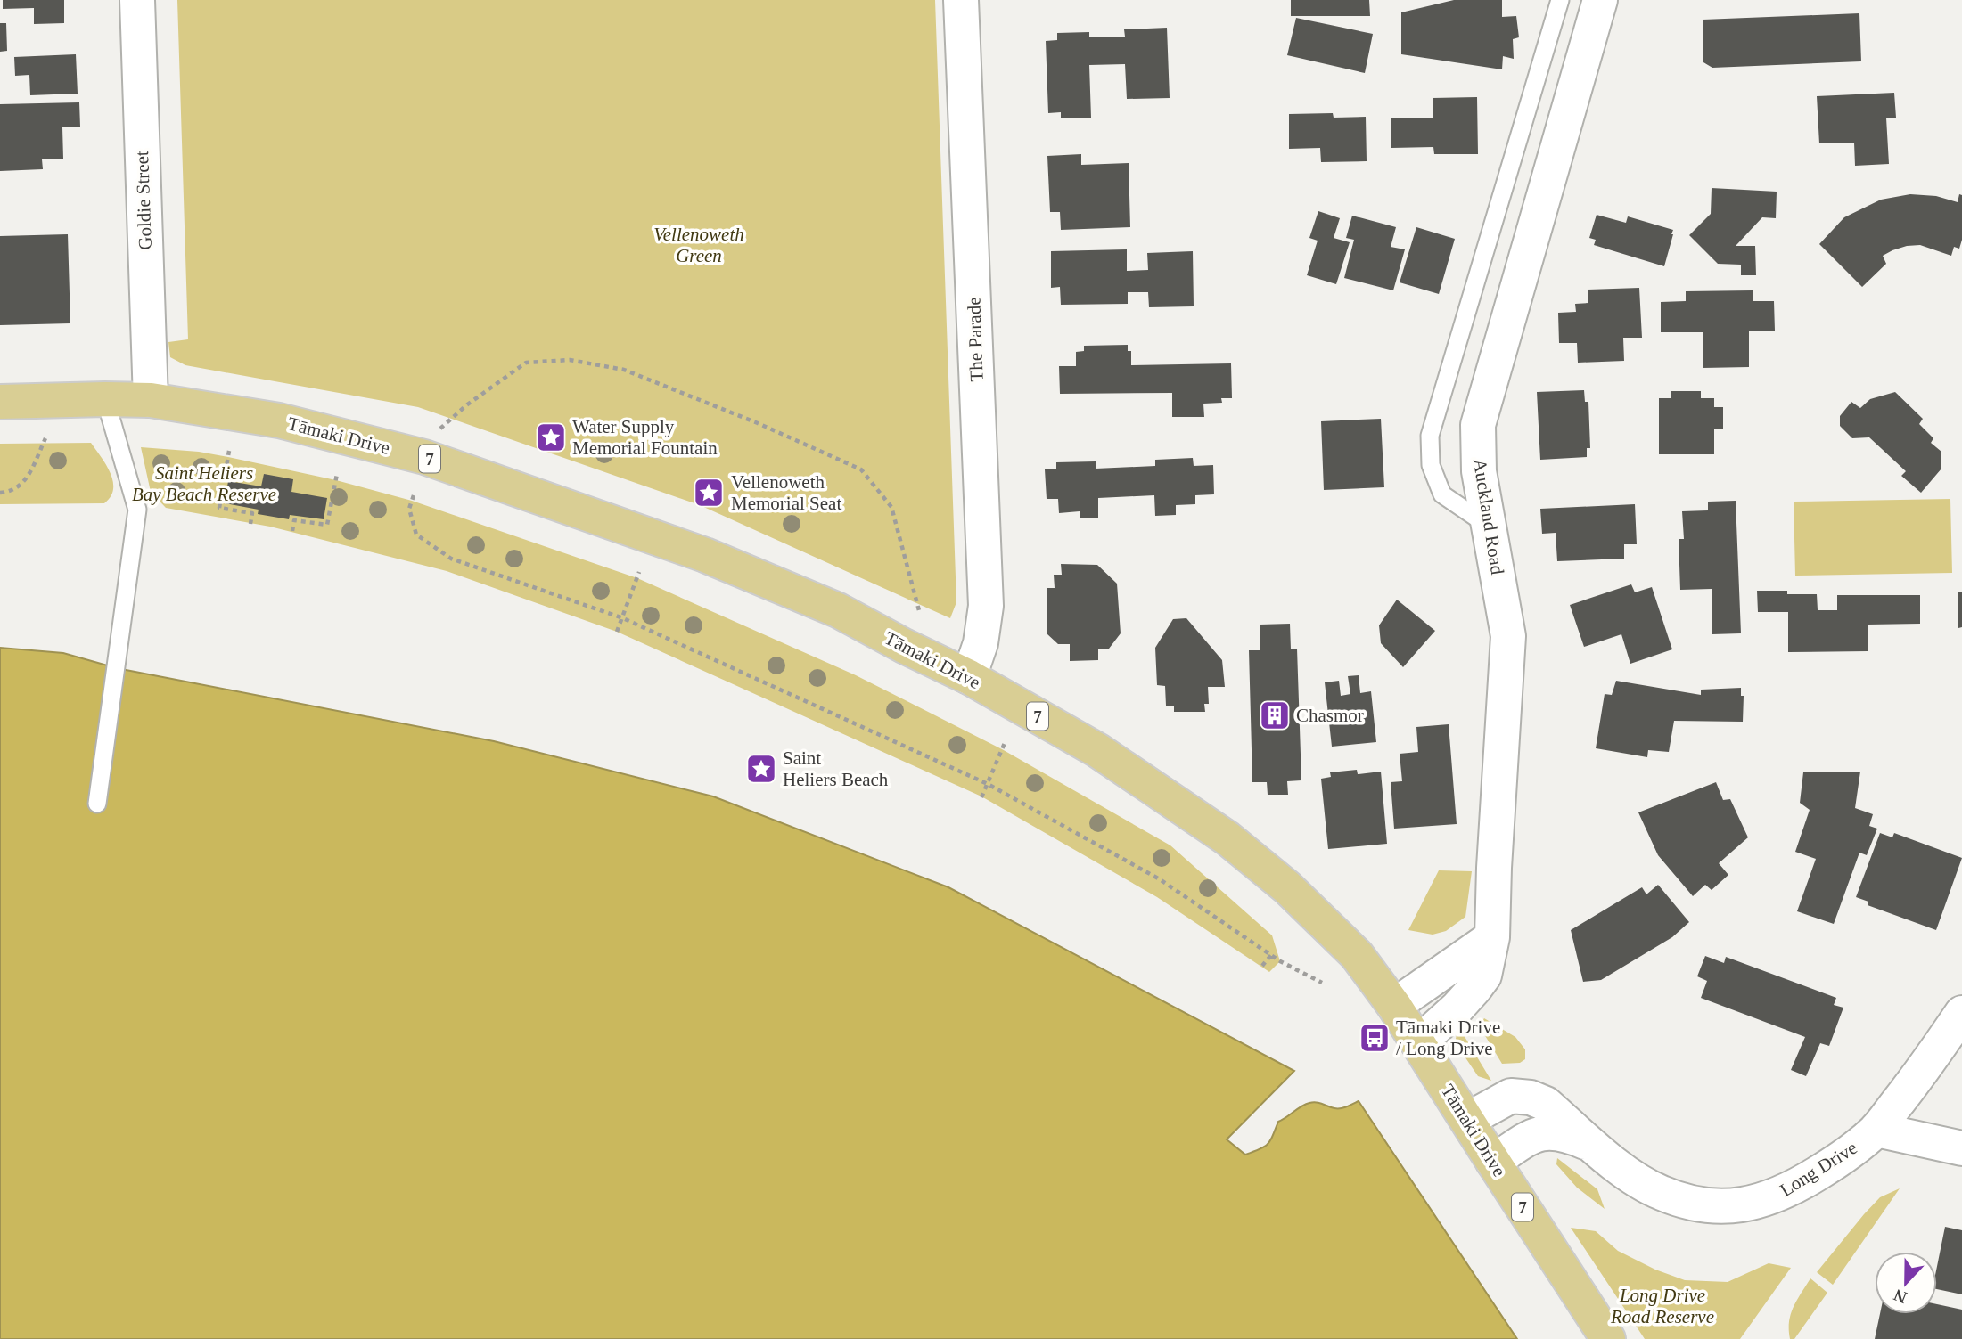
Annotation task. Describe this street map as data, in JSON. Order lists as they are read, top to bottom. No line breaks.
{"streets":{"main road":["Tāmaki Drive","7"],"street":["Goldie Street","The Parade","Auckland Road","Long Drive"]},"crossings":[["Goldie Street","Tāmaki Drive"],["The Parade","Tāmaki Drive"],["Tāmaki Drive","Auckland Road"],["Tāmaki Drive","Long Drive"]],"parks":["Vellenoweth Green","Saint Heliers Bay Beach Reserve","Long Drive Road Reserve"],"places":{"place":["Water Supply Memorial Fountain","Vellenoweth Memorial Seat","Saint Heliers Beach"],"building":["Chasmor"],"bus stop":["Tāmaki Drive / Long Drive"]},"north":"bottom"}
